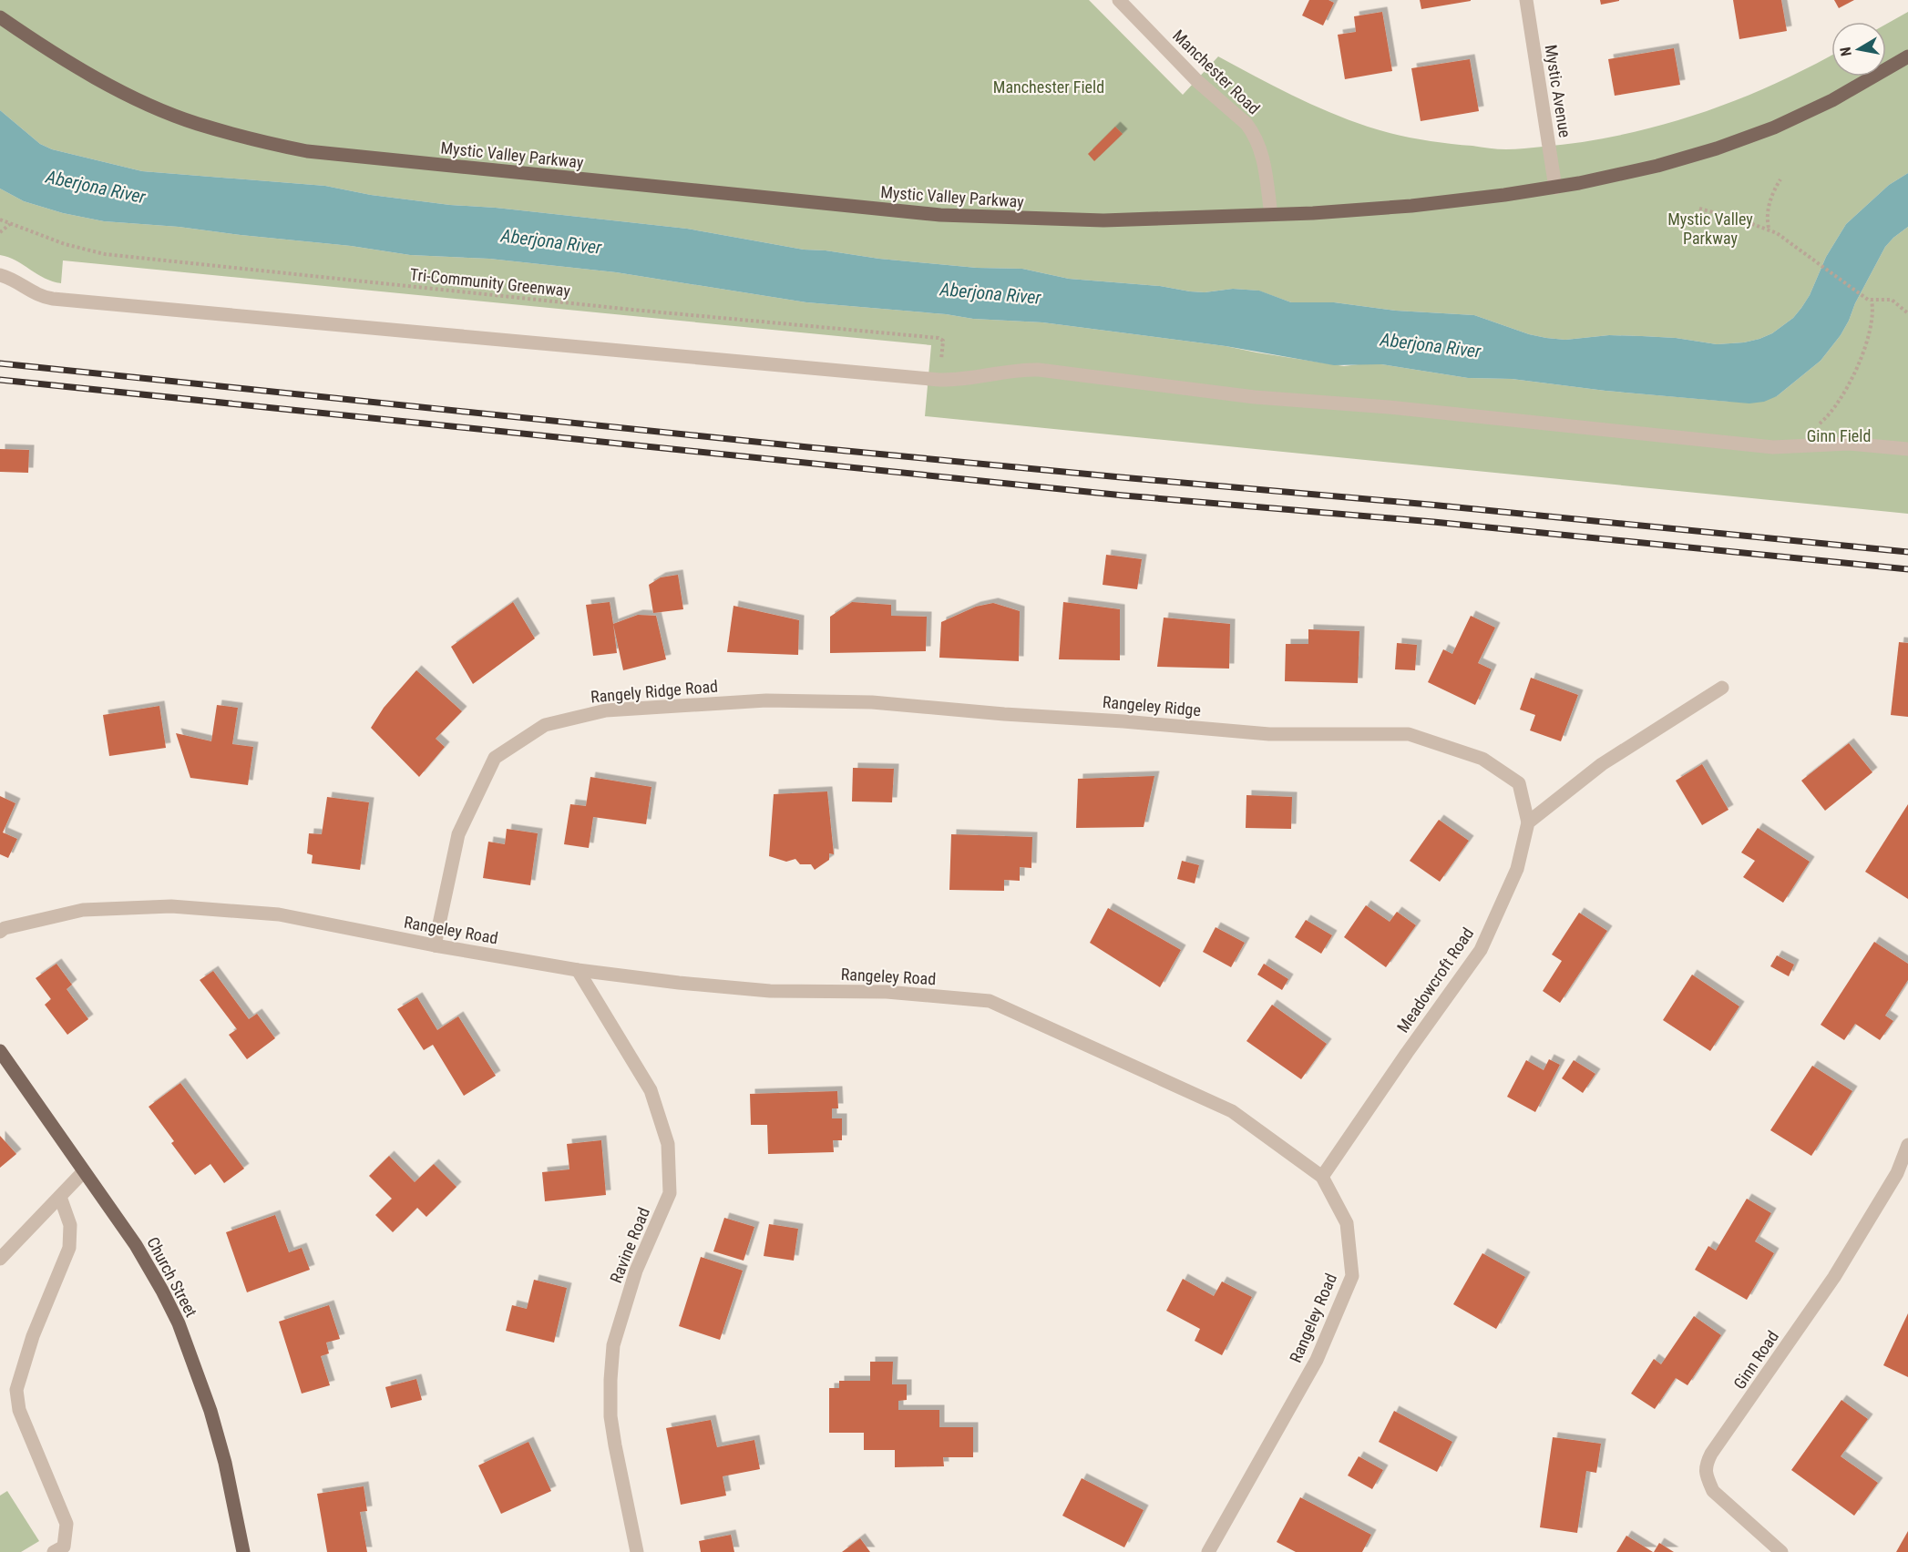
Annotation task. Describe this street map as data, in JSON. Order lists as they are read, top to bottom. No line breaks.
{"streets":{"main road":["Mystic Valley Parkway","Church Street"],"street":["Manchester Road","Mystic Avenue","Rangely Ridge Road","Rangeley Ridge","Rangeley Road","Meadowcroft Road","Ravine Road","Ginn Road"],"path":["Tri-Community Greenway"]},"crossings":[["Manchester Road","Mystic Valley Parkway"],["Mystic Avenue","Mystic Valley Parkway"],["Rangely Ridge Road","Rangeley Ridge"],["Rangely Ridge Road","Rangeley Road"],["Rangeley Ridge","Meadowcroft Road"],["Rangeley Road","Meadowcroft Road"],["Rangeley Road","Ravine Road"]],"water":["Aberjona River"],"parks":["Manchester Field","Mystic Valley Parkway","Ginn Field"],"north":"left"}
